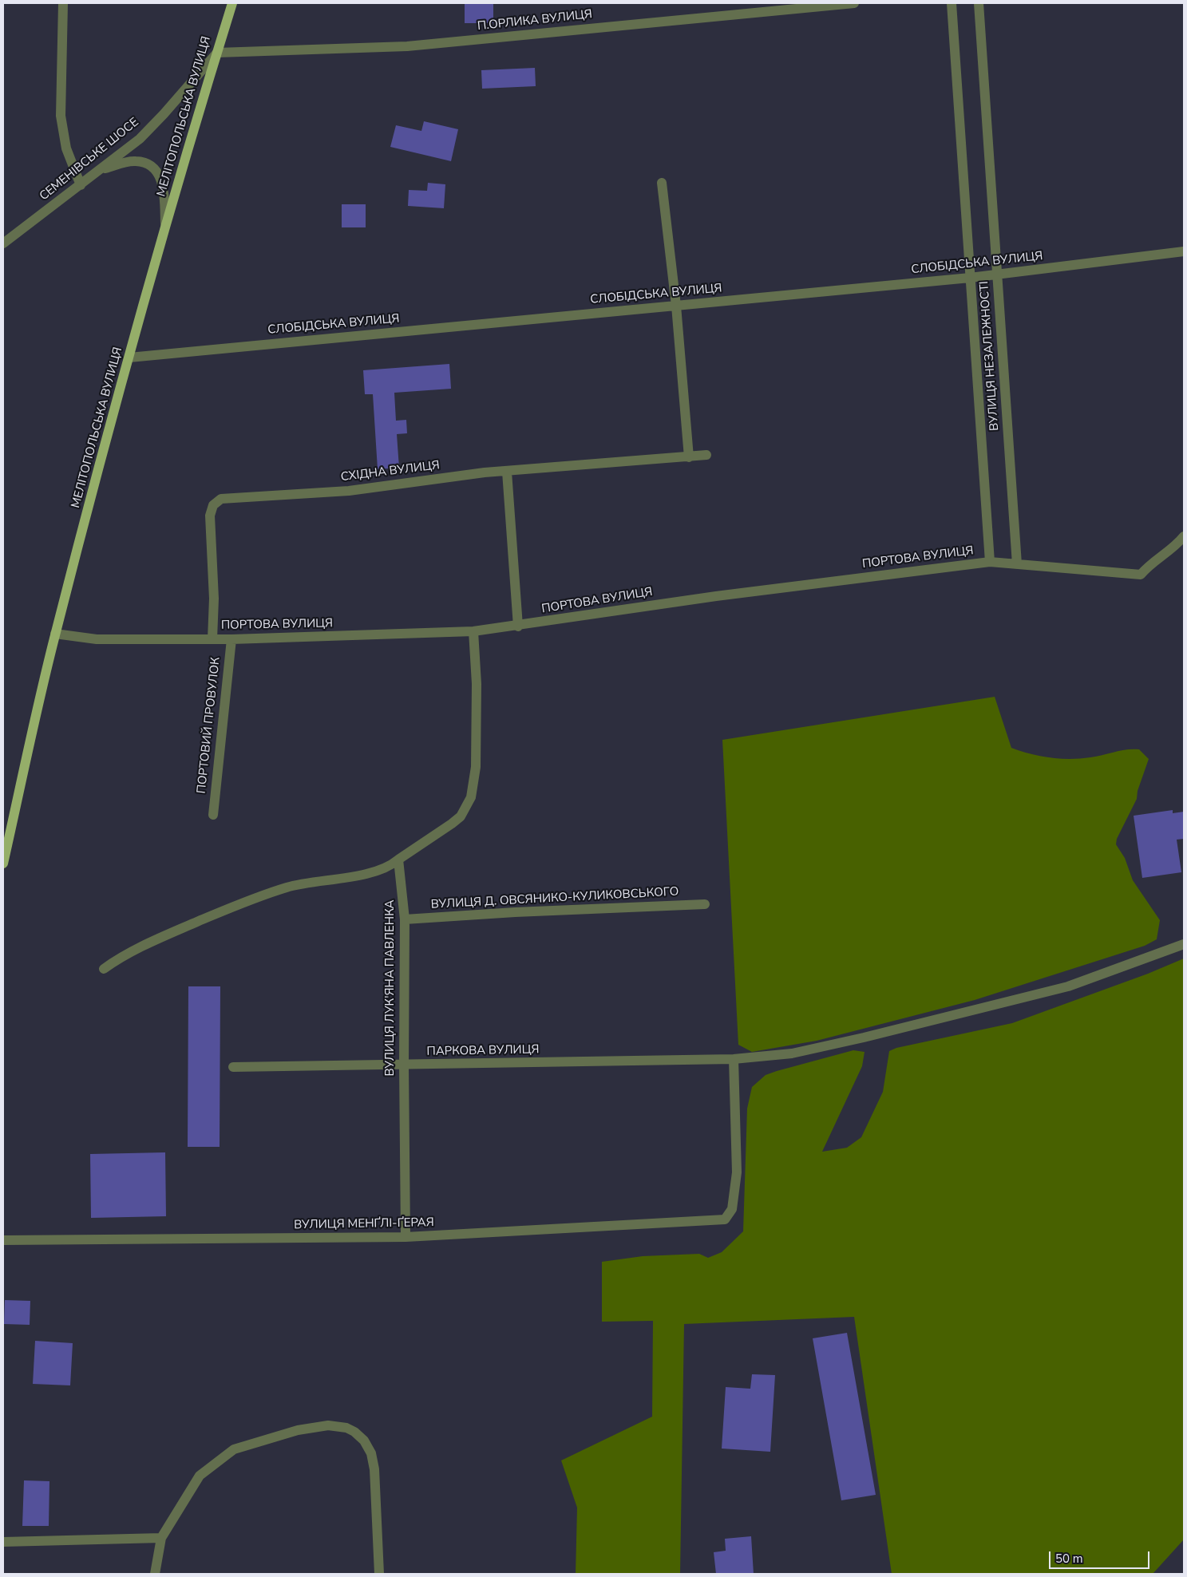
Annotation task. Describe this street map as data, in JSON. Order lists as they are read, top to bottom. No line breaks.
{"streets":{"main road":["МЕЛІТОПОЛЬСЬКА ВУЛИЦЯ"],"street":["П.ОРЛИКА ВУЛИЦЯ","СЕМЕНІВСЬКЕ ШОСЕ","СЛОБІДСЬКА ВУЛИЦЯ","ВУЛИЦЯ НЕЗАЛЕЖНОСТІ","СХІДНА ВУЛИЦЯ","ПОРТОВА ВУЛИЦЯ","ПОРТОВИЙ ПРОВУЛОК","ВУЛИЦЯ Д. ОВСЯНИКО-КУЛИКОВСЬКОГО","ВУЛИЦЯ ЛУК'ЯНА ПАВЛЕНКА","ПАРКОВА ВУЛИЦЯ","ВУЛИЦЯ МЕНҐЛІ-ҐЕРАЯ"]},"crossings":[["П.ОРЛИКА ВУЛИЦЯ","МЕЛІТОПОЛЬСЬКА ВУЛИЦЯ"],["П.ОРЛИКА ВУЛИЦЯ","СЕМЕНІВСЬКЕ ШОСЕ"],["МЕЛІТОПОЛЬСЬКА ВУЛИЦЯ","СЕМЕНІВСЬКЕ ШОСЕ"],["МЕЛІТОПОЛЬСЬКА ВУЛИЦЯ","СЛОБІДСЬКА ВУЛИЦЯ"],["МЕЛІТОПОЛЬСЬКА ВУЛИЦЯ","ПОРТОВА ВУЛИЦЯ"],["СЛОБІДСЬКА ВУЛИЦЯ","ВУЛИЦЯ НЕЗАЛЕЖНОСТІ"],["ВУЛИЦЯ НЕЗАЛЕЖНОСТІ","ПОРТОВА ВУЛИЦЯ"],["СХІДНА ВУЛИЦЯ","ПОРТОВА ВУЛИЦЯ"],["ПОРТОВА ВУЛИЦЯ","ПОРТОВИЙ ПРОВУЛОК"],["ВУЛИЦЯ Д. ОВСЯНИКО-КУЛИКОВСЬКОГО","ВУЛИЦЯ ЛУК'ЯНА ПАВЛЕНКА"],["ВУЛИЦЯ ЛУК'ЯНА ПАВЛЕНКА","ПАРКОВА ВУЛИЦЯ"],["ВУЛИЦЯ ЛУК'ЯНА ПАВЛЕНКА","ВУЛИЦЯ МЕНҐЛІ-ҐЕРАЯ"],["ПАРКОВА ВУЛИЦЯ","ВУЛИЦЯ МЕНҐЛІ-ҐЕРАЯ"]],"scale_bar":"50 m"}
